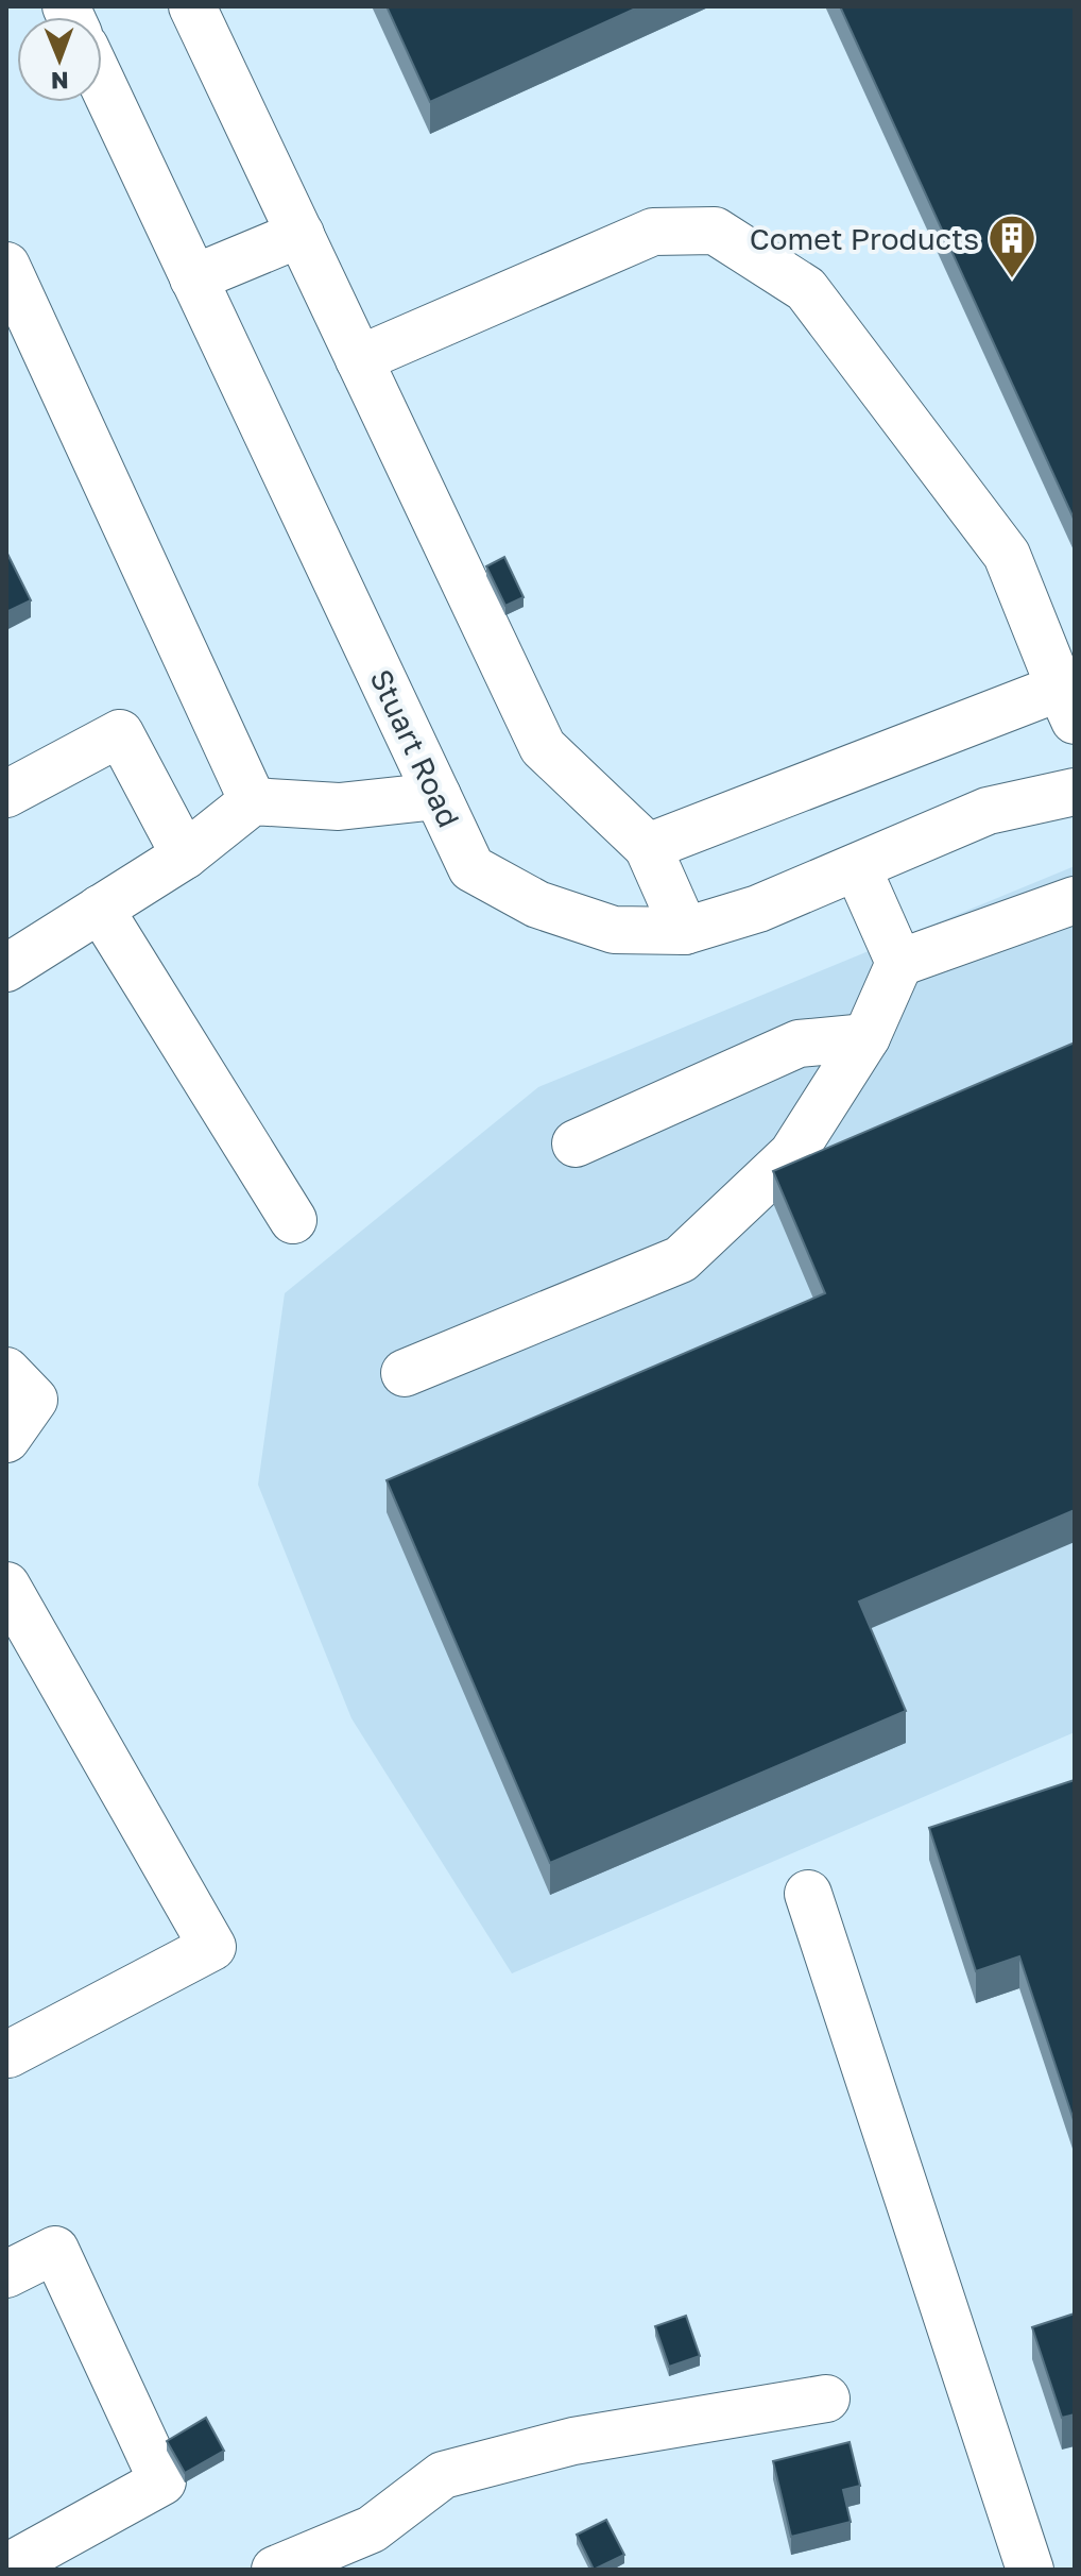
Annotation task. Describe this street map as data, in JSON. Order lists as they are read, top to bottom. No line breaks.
{"streets":{"street":["Stuart Road"]},"places":{"building":["Comet Products"]},"north":"bottom"}
